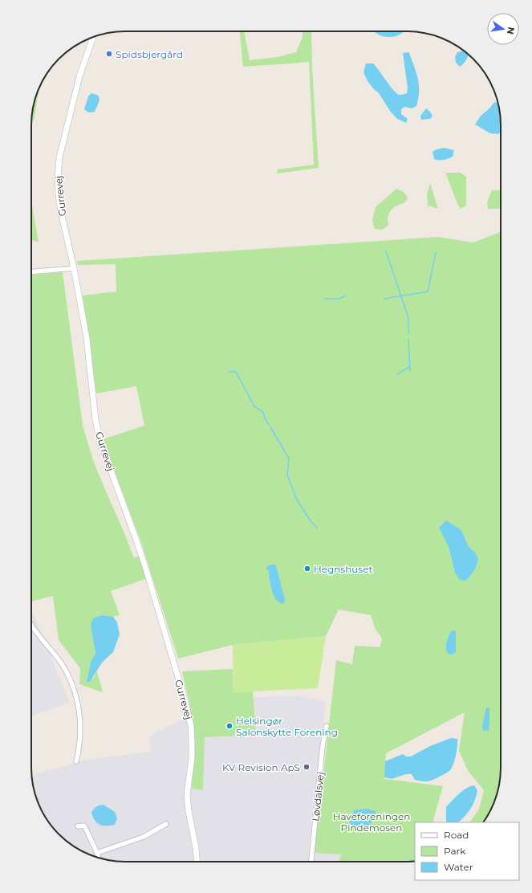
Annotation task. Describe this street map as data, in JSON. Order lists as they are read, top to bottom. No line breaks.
{"streets":{"street":["Gurrevej","Løvdalsvej"]},"parks":["Haveforeningen Pindemosen"],"places":["Spidsbjergård","Hegnshuset","Helsingør Salonskytte Forening","KV Revision ApS"],"legend":["Road","Park","Water"],"north":"right"}
